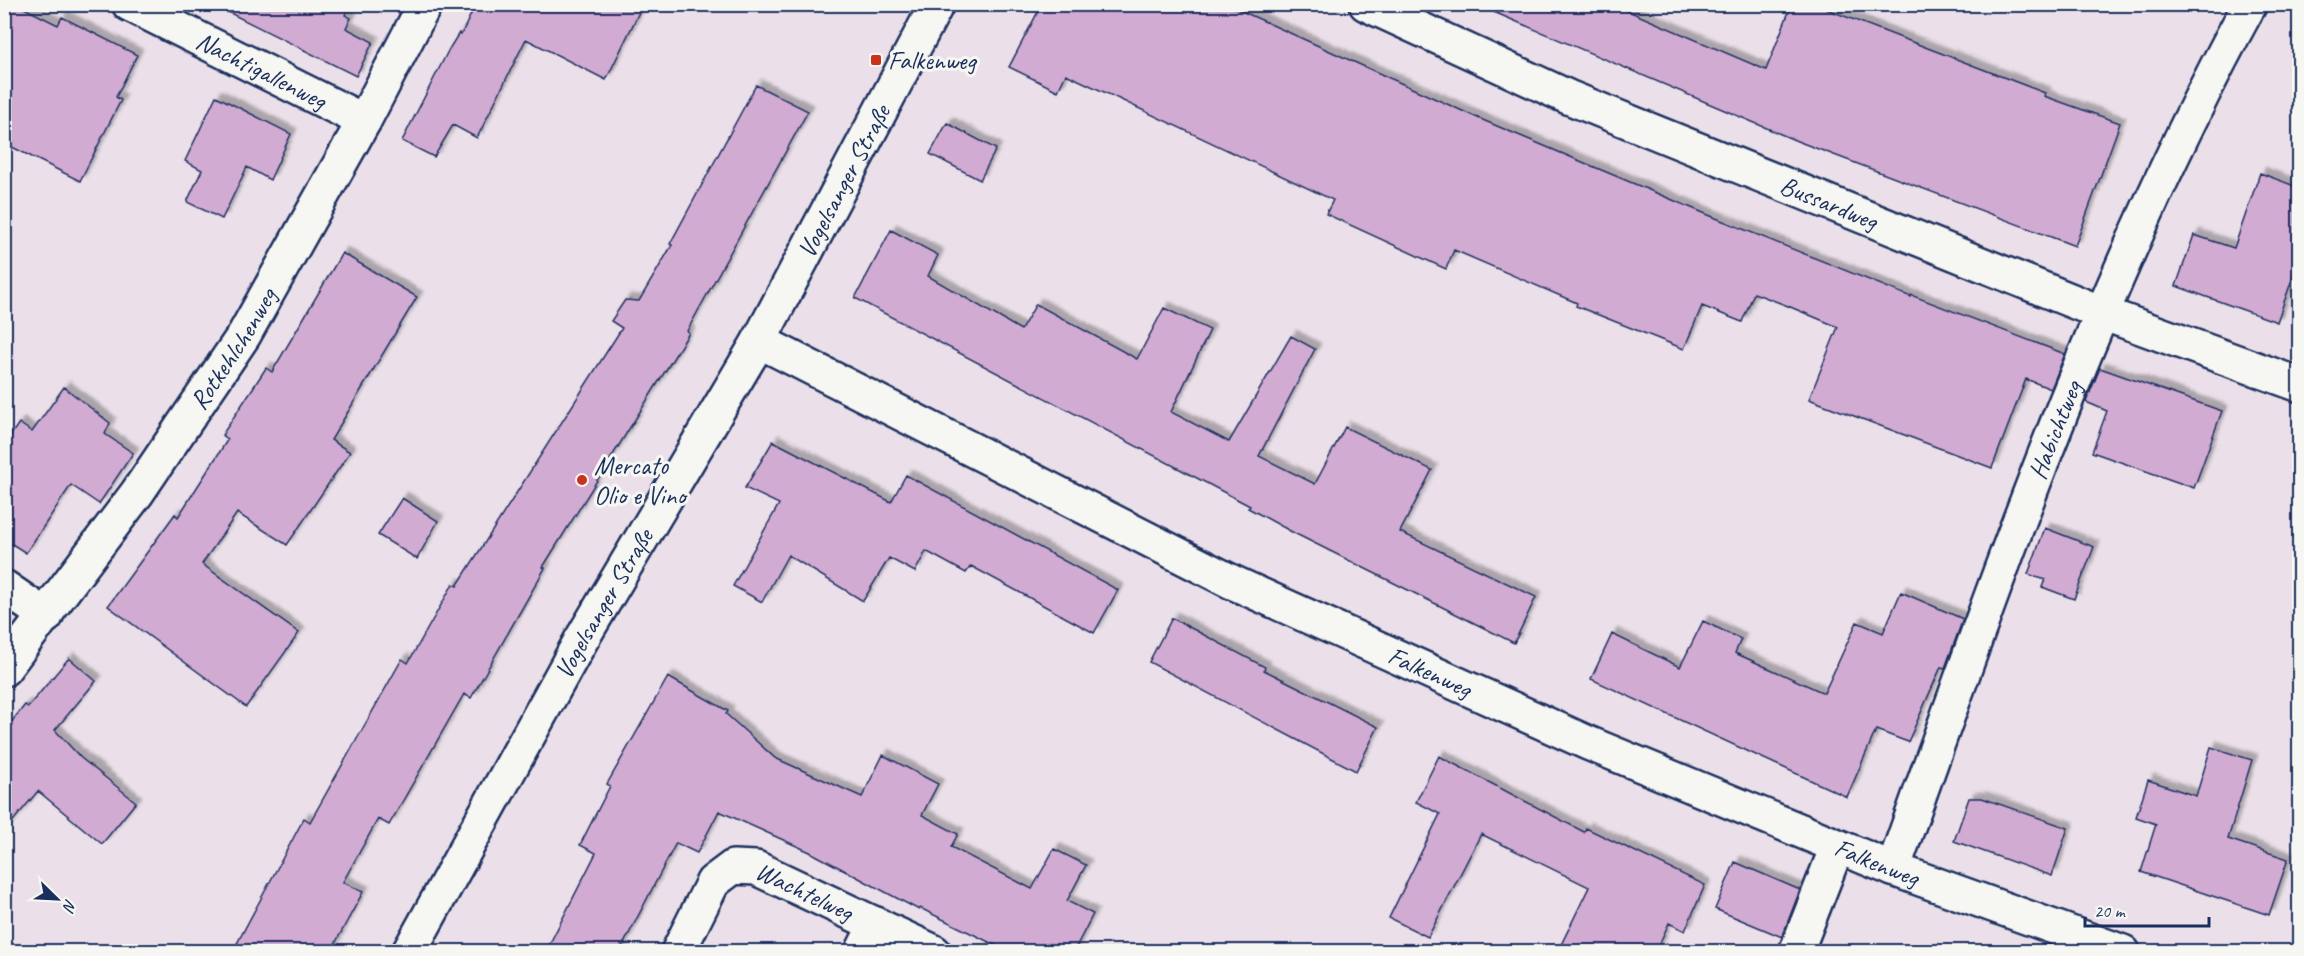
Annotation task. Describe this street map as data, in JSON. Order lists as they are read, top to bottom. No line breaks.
{"streets":{"street":["Nachtigallenweg","Vogelsanger Straße","Bussardweg","Rotkehlchenweg","Habichtweg","Falkenweg","Wachtelweg"]},"crossings":[["Nachtigallenweg","Rotkehlchenweg"],["Vogelsanger Straße","Falkenweg"],["Bussardweg","Habichtweg"],["Habichtweg","Falkenweg"]],"places":{"transit":["Falkenweg"],"other":["Mercato Olio e Vino"]},"scale_bar":"20 m","north":"bottom right"}
